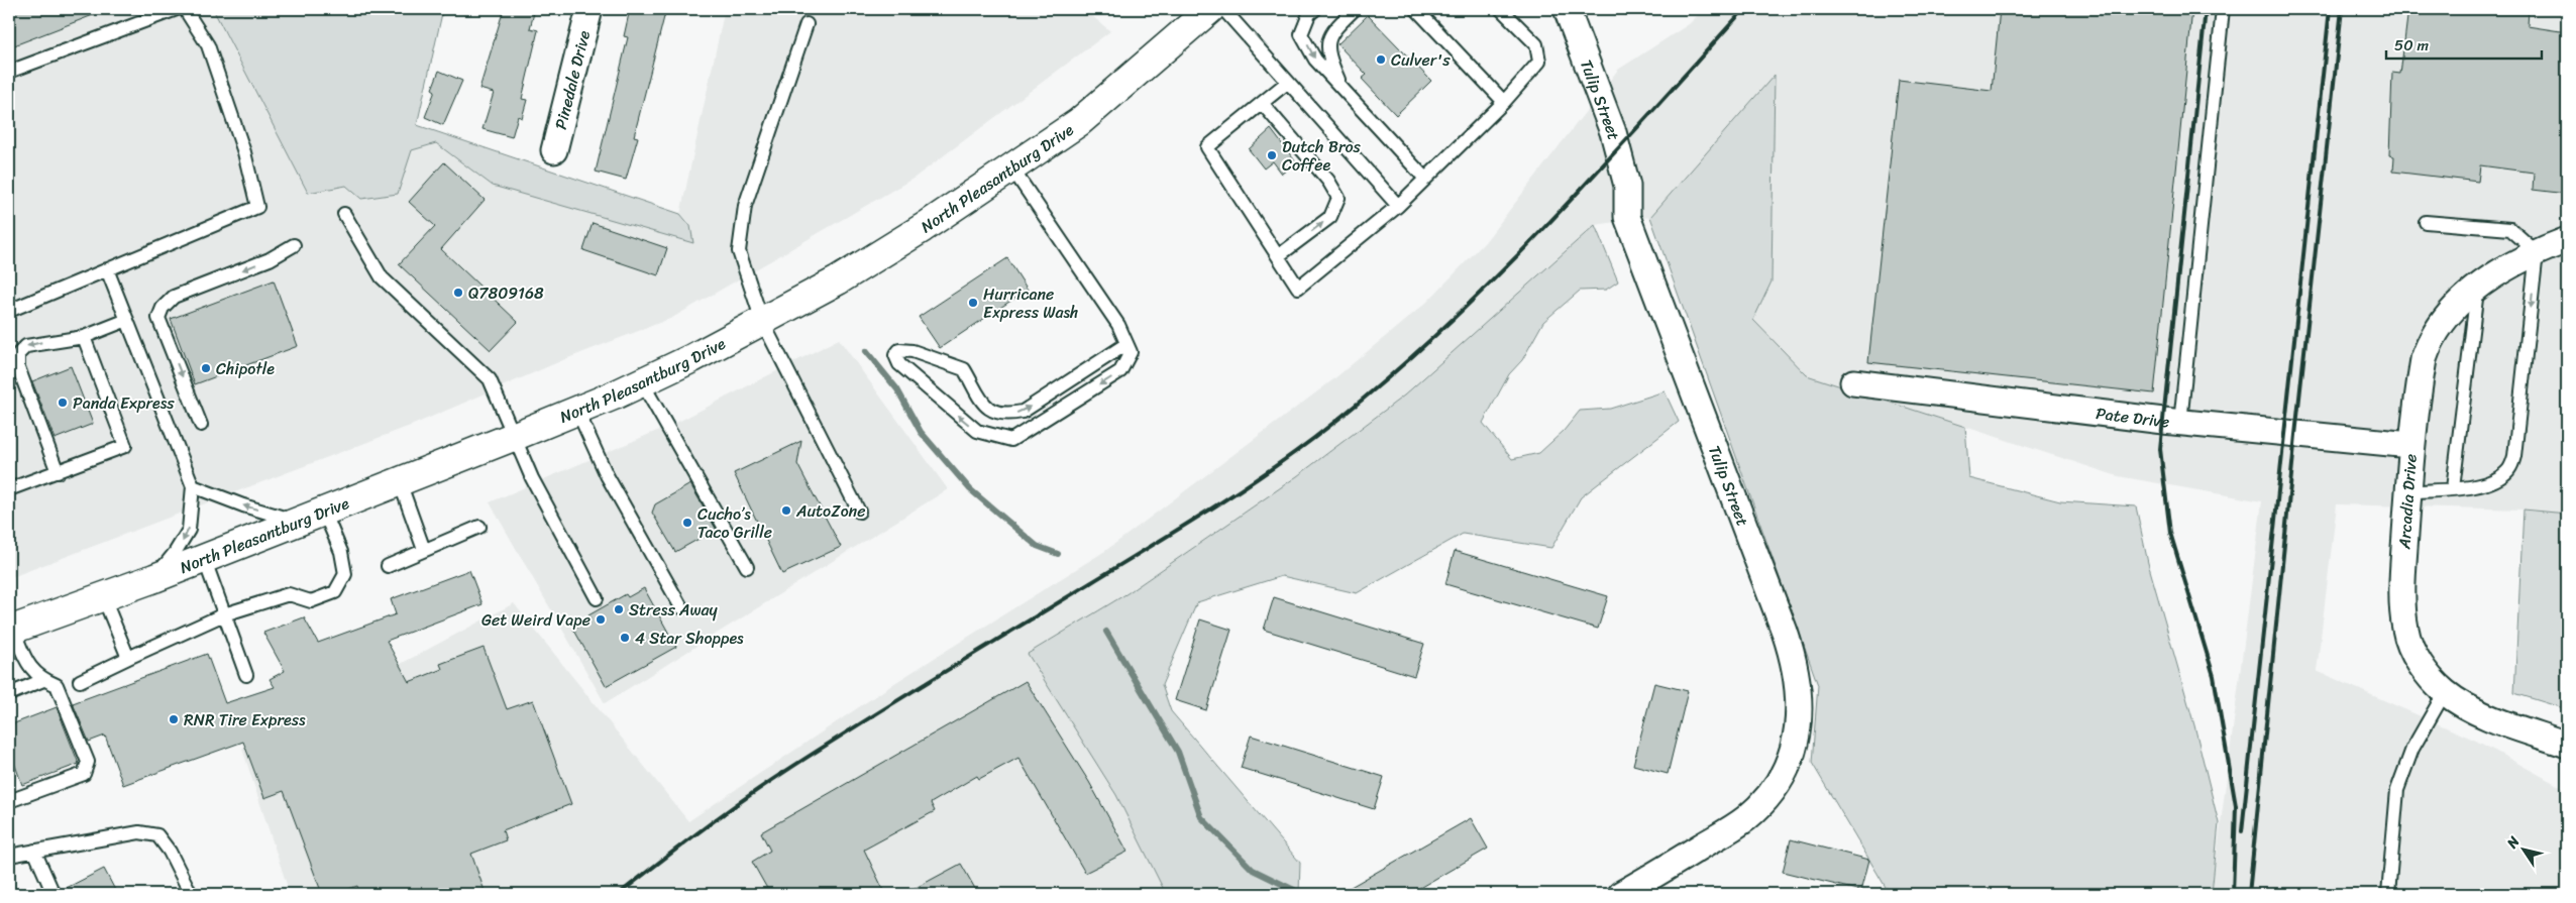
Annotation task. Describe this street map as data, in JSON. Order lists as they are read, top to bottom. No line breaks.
{"streets":{"main road":["North Pleasantburg Drive"],"street":["Pinedale Drive","Tulip Street","Pate Drive","Arcadia Drive"]},"crossings":[["Pate Drive","Arcadia Drive"]],"places":["Culver's","Dutch Bros Coffee","Q7809168","Hurricane Express Wash","Chipotle","Panda Express","AutoZone","Cucho’s Taco Grille","Stress Away","Get Weird Vape","4 Star Shoppes","RNR Tire Express"],"scale_bar":"50 m","north":"top left"}
